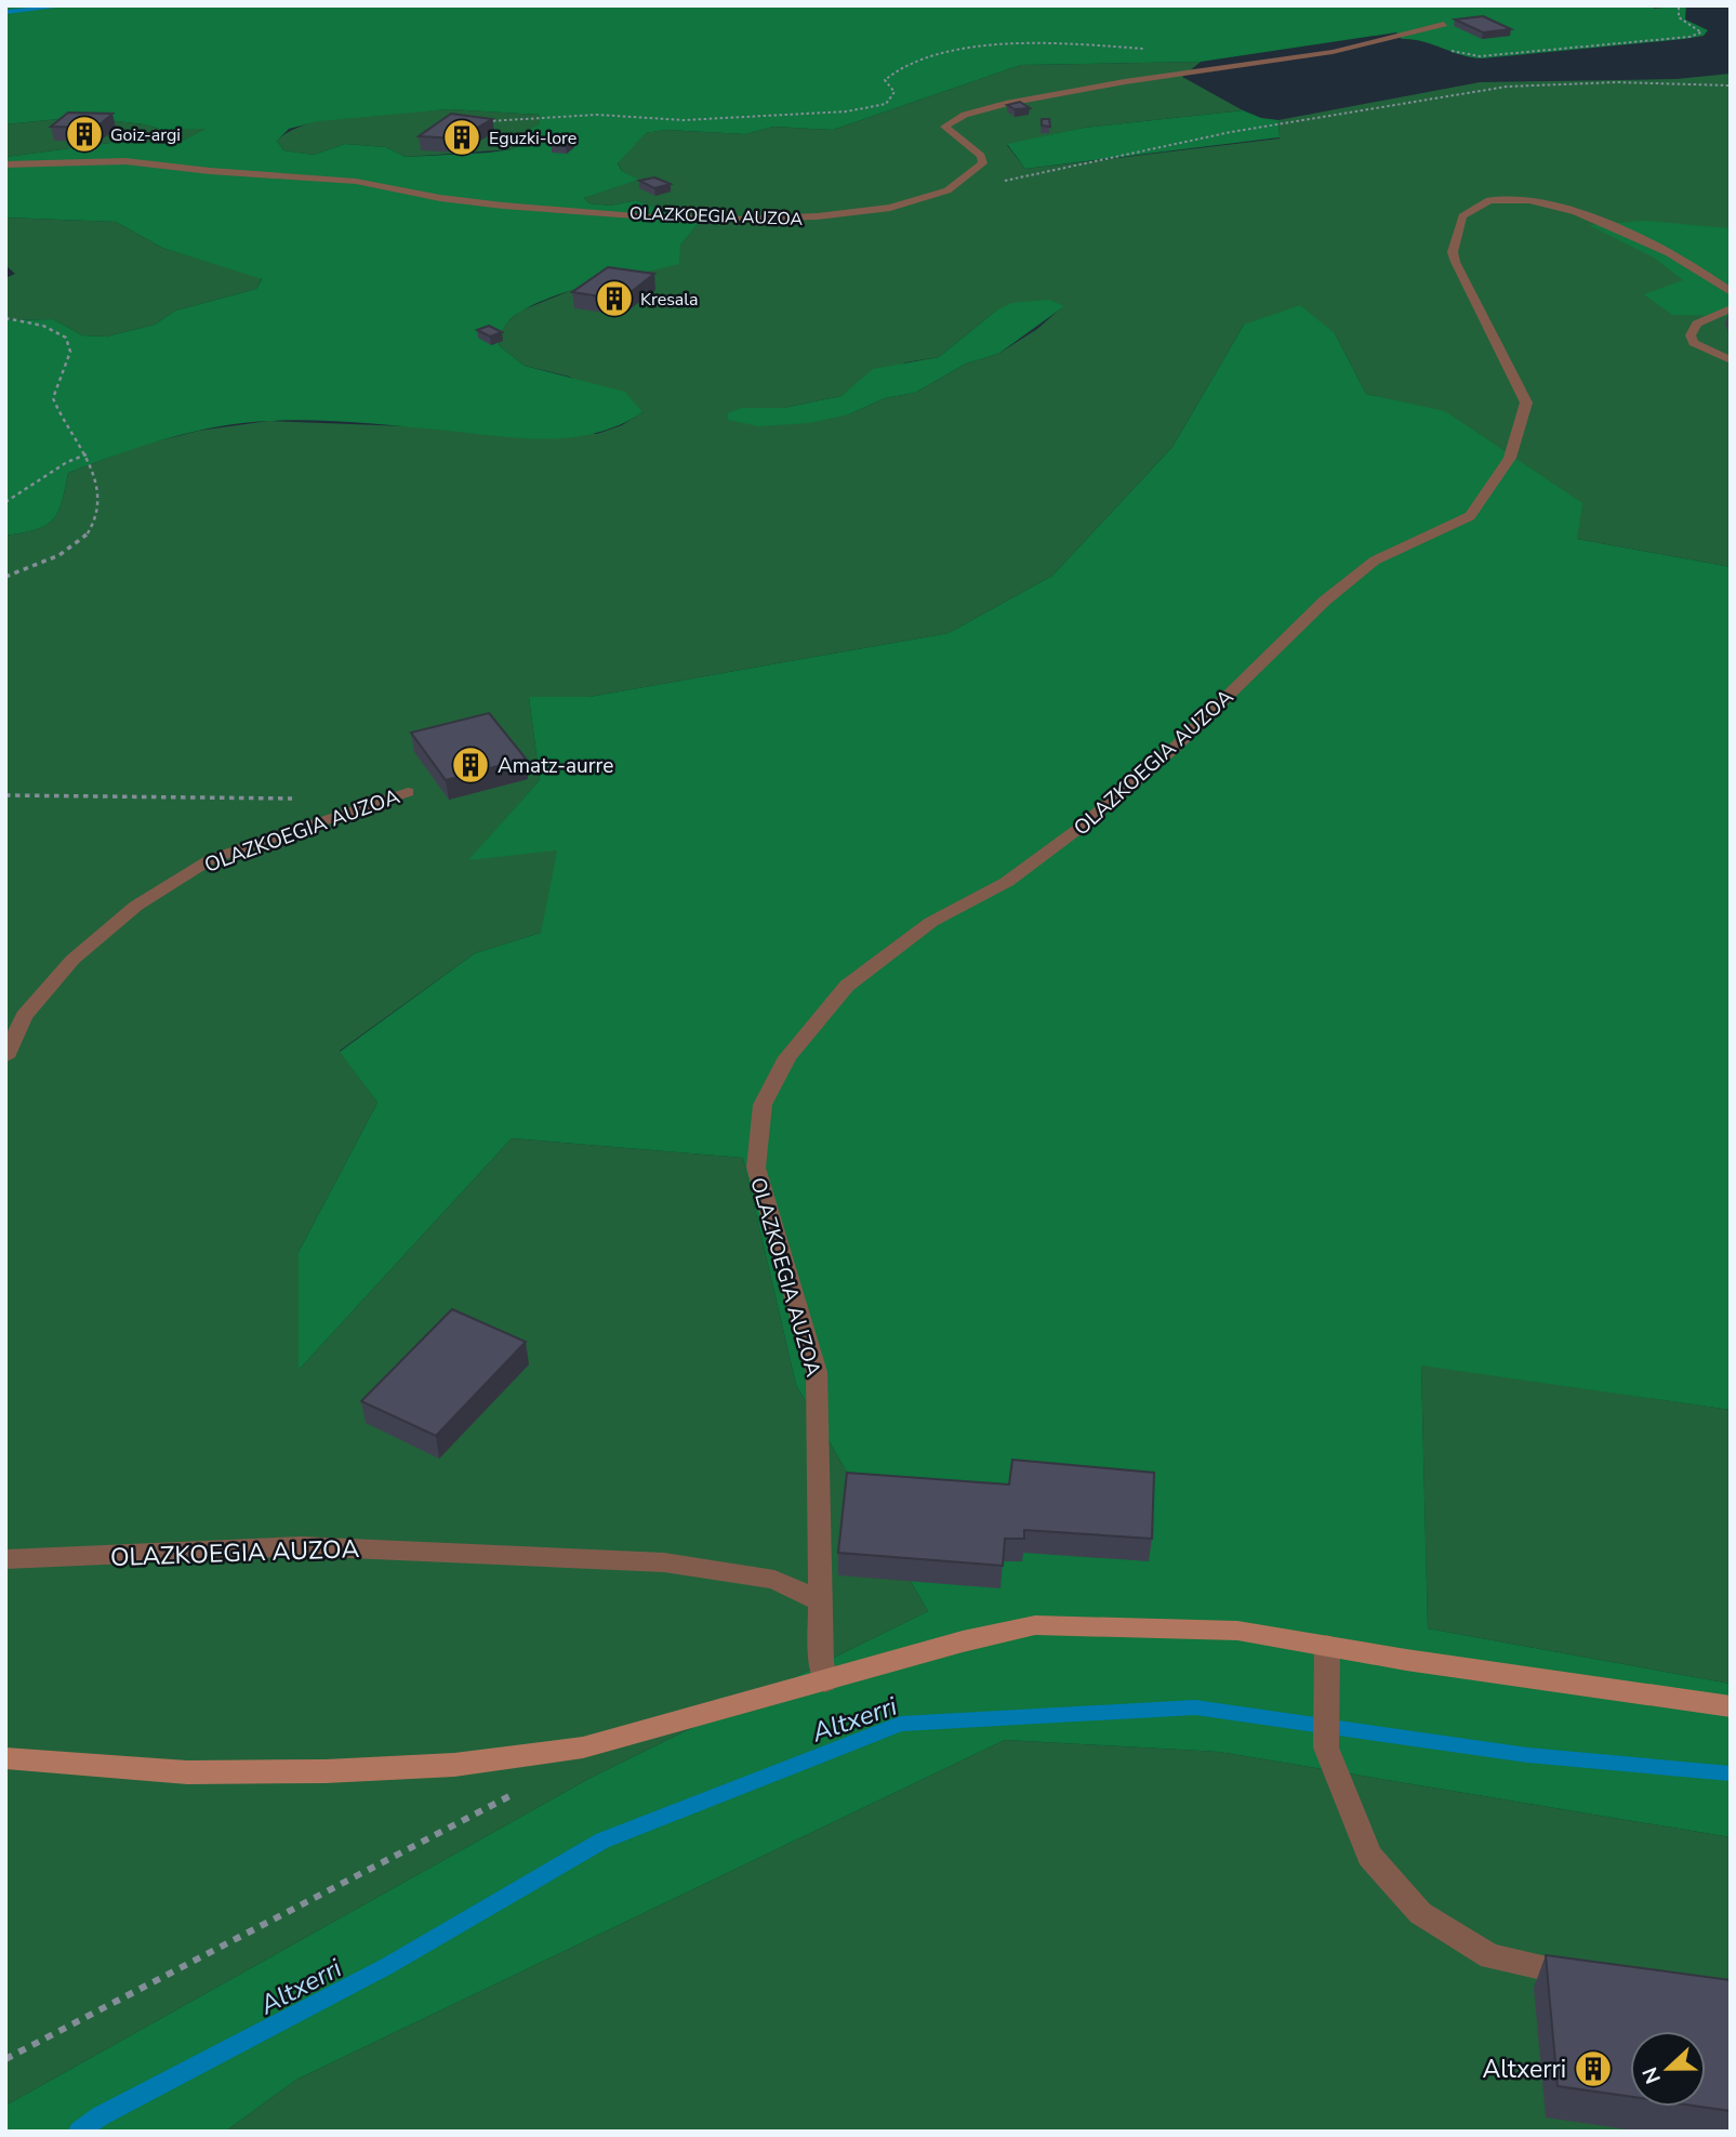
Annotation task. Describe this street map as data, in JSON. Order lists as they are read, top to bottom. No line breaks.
{"streets":{"street":["OLAZKOEGIA AUZOA"]},"water":["Altxerri"],"places":{"building":["Goiz-argi","Eguzki-lore","Kresala","Amatz-aurre","Altxerri"]},"north":"left"}
